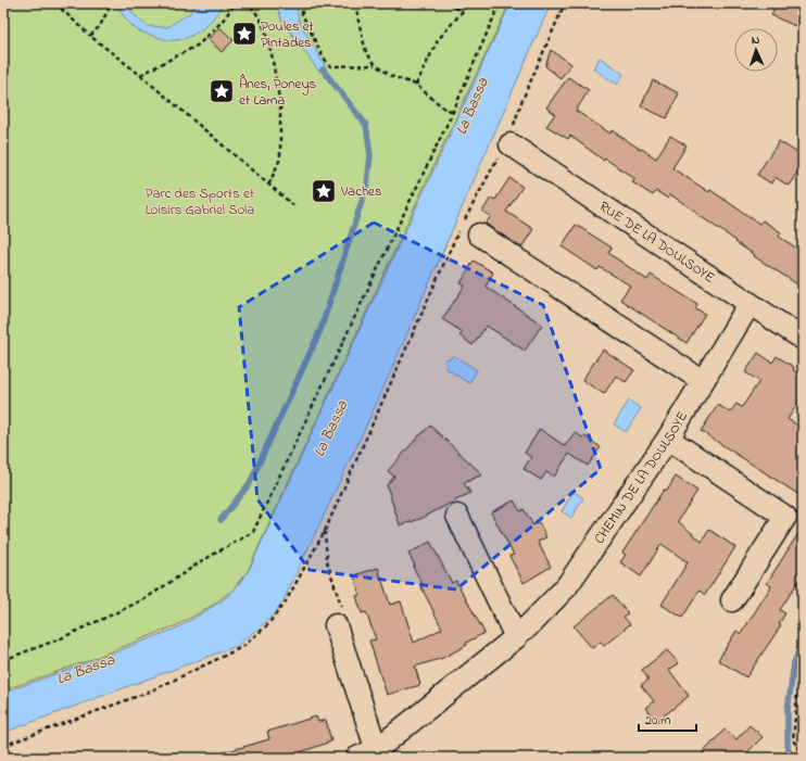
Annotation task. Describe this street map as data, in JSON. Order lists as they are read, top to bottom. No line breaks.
{"streets":{"street":["RUE DE LA DOULSOYE","CHEMIN DE LA DOULSOYE"]},"crossings":[["RUE DE LA DOULSOYE","CHEMIN DE LA DOULSOYE"]],"water":["La Bassa"],"parks":["Parc des Sports et Loisirs Gabriel Sola"],"places":{"place":["Poules et Pintades","Ânes, Poneys et Lama","Vaches"]},"scale_bar":"20 m","north":"top"}
